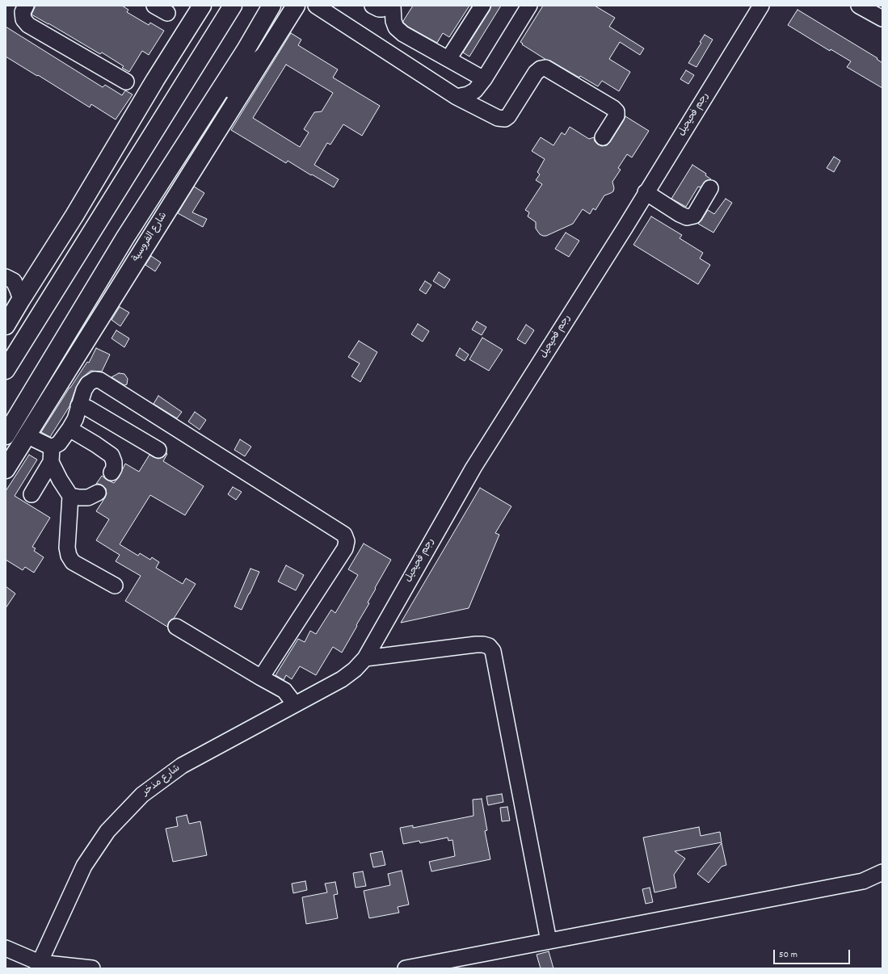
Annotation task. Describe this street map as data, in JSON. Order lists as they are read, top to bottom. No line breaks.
{"streets":{"main road":["شارع الفروسية"],"street":["رجم فحيحيل","شارع مذخر"]},"crossings":[["رجم فحيحيل","شارع مذخر"]],"scale_bar":"50 m"}
